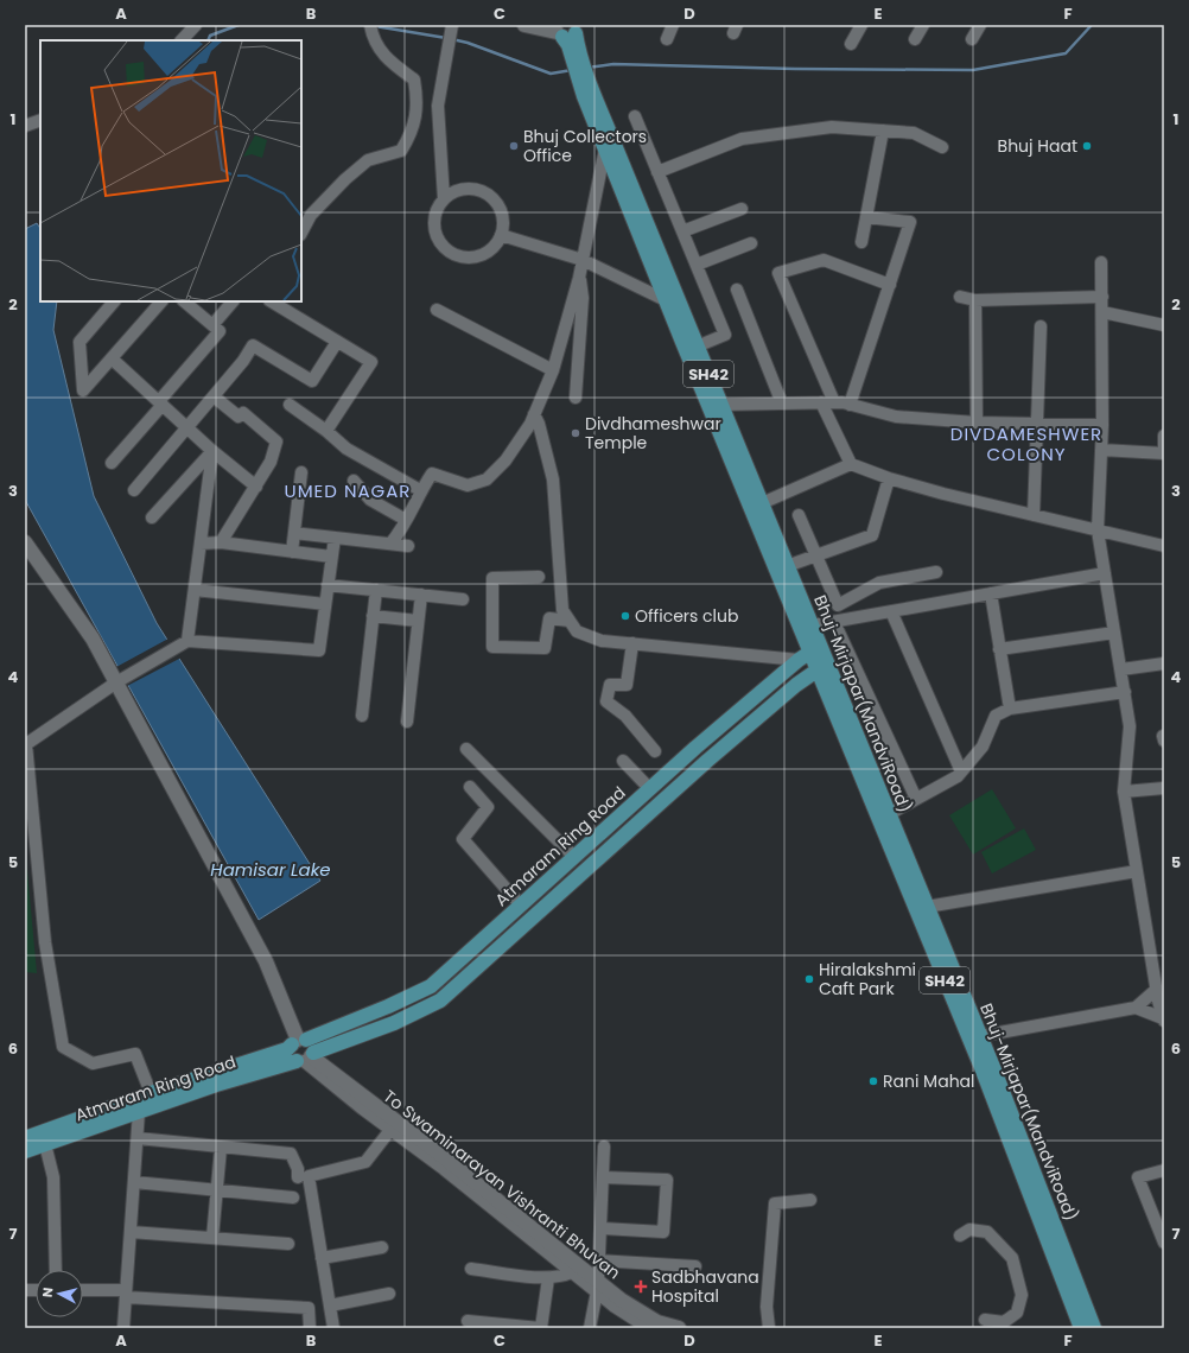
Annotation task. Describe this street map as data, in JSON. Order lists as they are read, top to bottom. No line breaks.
{"streets":{"main road":["SH42","Bhuj-Mirjapar(MandviRoad)","Atmaram Ring Road"],"street":["To Swaminarayan Vishranti Bhuvan"]},"crossings":[["SH42","Bhuj-Mirjapar(MandviRoad)"],["Bhuj-Mirjapar(MandviRoad)","Atmaram Ring Road"],["Atmaram Ring Road","To Swaminarayan Vishranti Bhuvan"]],"districts":["DIVDAMESHWER COLONY","UMED NAGAR"],"water":["Hamisar Lake"],"places":{"other":["Bhuj Collectors Office","Bhuj Haat","Divdhameshwar Temple","Officers club","Hiralakshmi Caft Park","Rani Mahal"],"health":["Sadbhavana Hospital"]},"north":"left","grid":{"columns":["A","B","C","D","E","F"],"rows":["1","2","3","4","5","6","7"]}}
